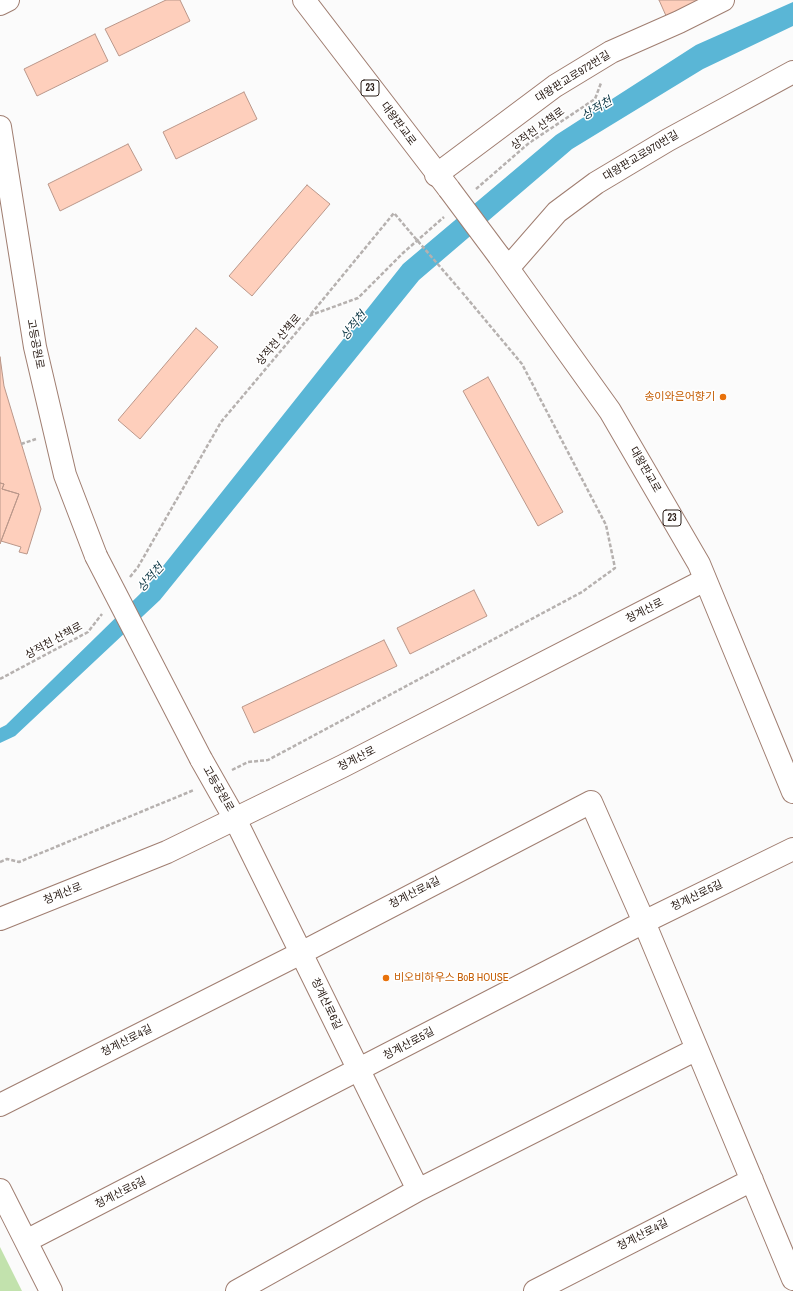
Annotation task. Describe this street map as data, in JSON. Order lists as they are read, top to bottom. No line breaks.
{"streets":{"street":["대왕판교로972번길","23","대왕판교로","대왕판교로970번길","고등공원로","청계산로","청계산로4길","청계산로5길","청계산로6길"],"path":["상적천 산책로"]},"crossings":[["대왕판교로972번길","23"],["대왕판교로972번길","대왕판교로"],["대왕판교로972번길","상적천 산책로"],["23","대왕판교로"],["23","대왕판교로970번길"],["대왕판교로","대왕판교로970번길"],["대왕판교로","청계산로"],["고등공원로","청계산로"],["고등공원로","청계산로6길"],["청계산로","청계산로6길"],["청계산로4길","청계산로5길"],["청계산로4길","청계산로6길"],["청계산로5길","청계산로6길"]],"water":["상적천"],"places":["송이와은어향기","비오비하우스 BoB HOUSE"]}
